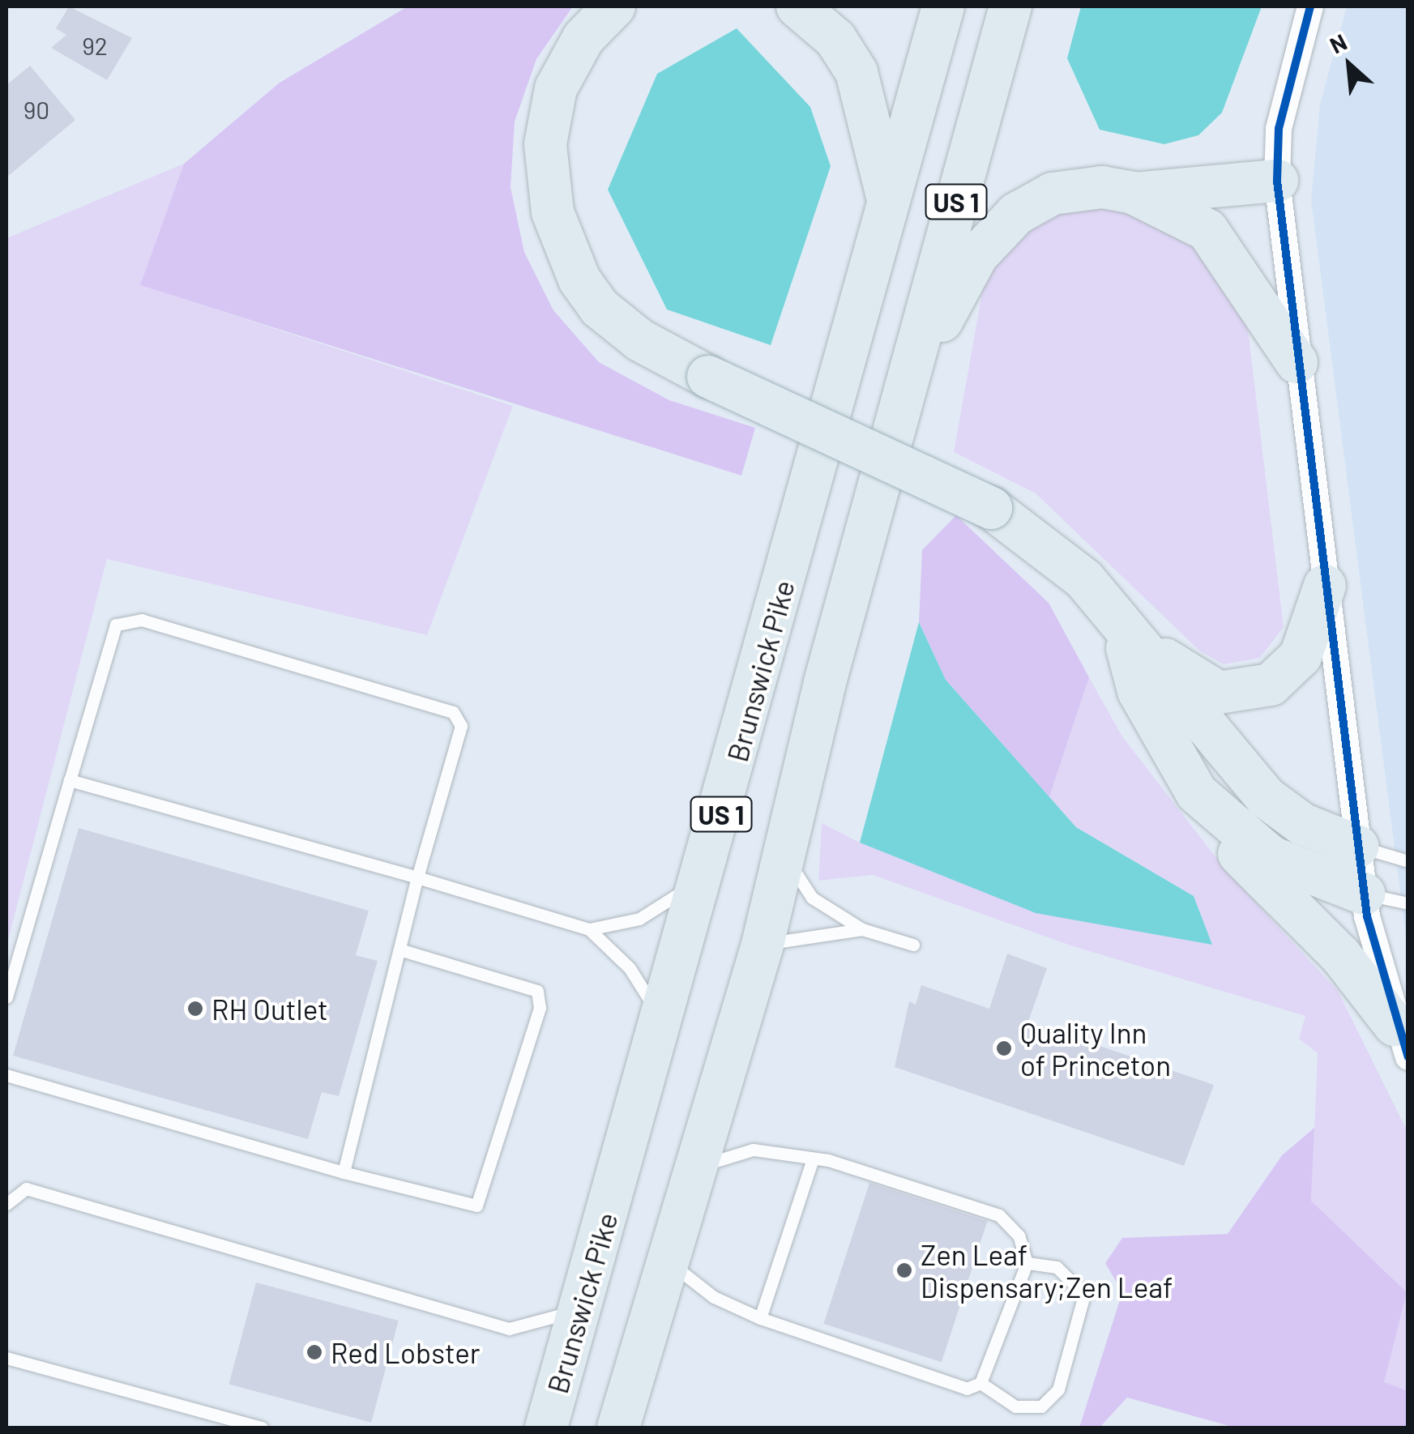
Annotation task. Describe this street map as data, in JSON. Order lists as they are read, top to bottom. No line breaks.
{"streets":{"highway":["US 1","Brunswick Pike"]},"places":["RH Outlet","Quality Inn of Princeton","Zen Leaf Dispensary;Zen Leaf","Red Lobster"],"house_numbers":["92","90"],"north":"top left"}
